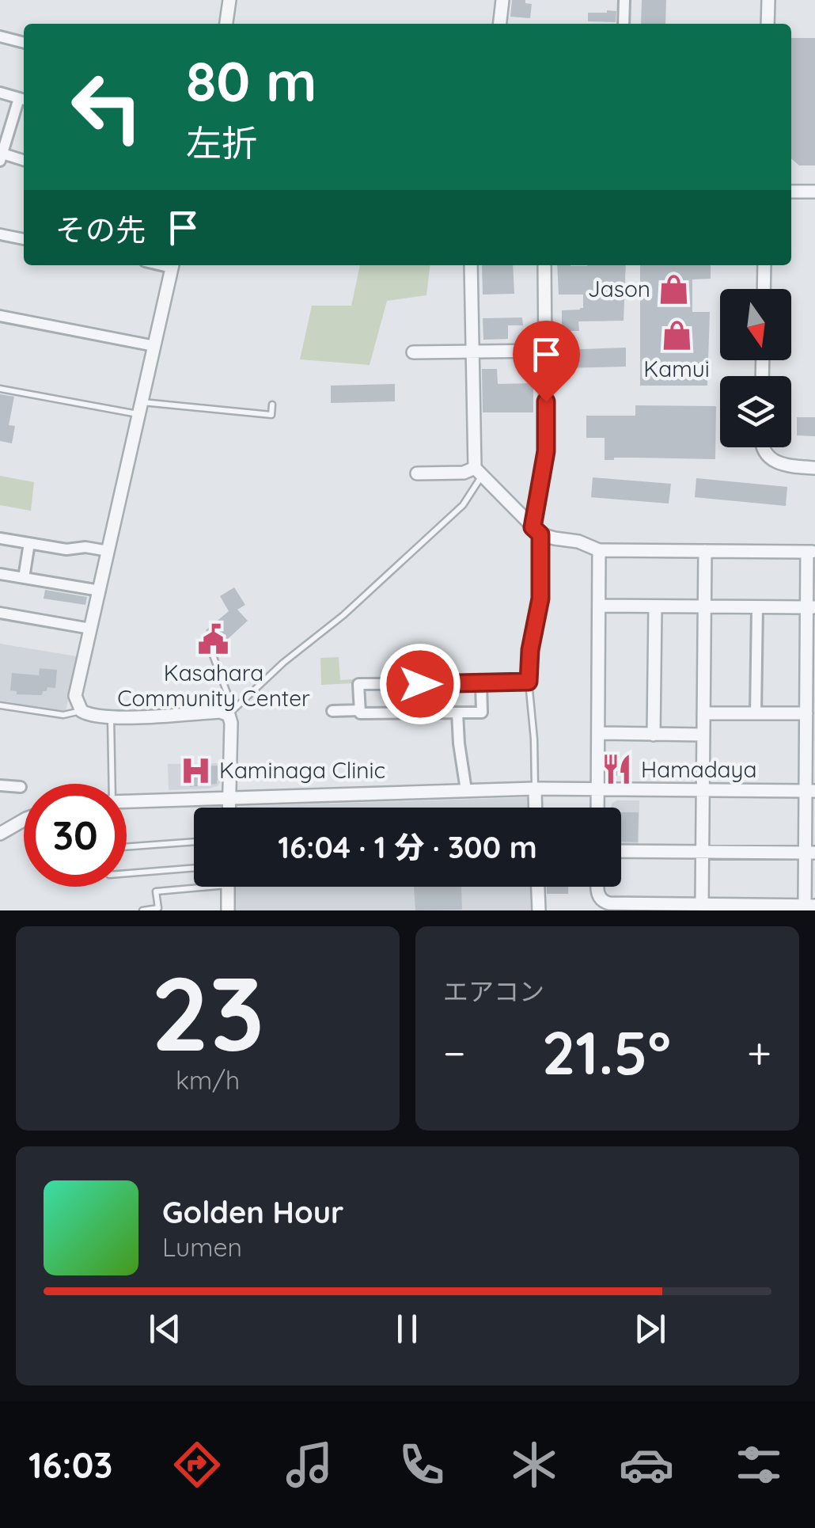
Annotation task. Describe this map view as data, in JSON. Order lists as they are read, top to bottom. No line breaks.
{"places":{"shop":["Jason","Kamui"],"public building":["Kasahara Community Center"],"restaurant":["Hamadaya"],"hospital":["Kaminaga Clinic"]},"north":"bottom","page":{"turn":["80 m","左折"],"then":"その先","limit":"30","trip":"16:04 · 1 分 · 300 m","tile":[["23","km/h"],"エアコン"],"heat":["−","21.5°","+"],"song":["Golden Hour","Lumen"],"tabs":"16:03"}}
